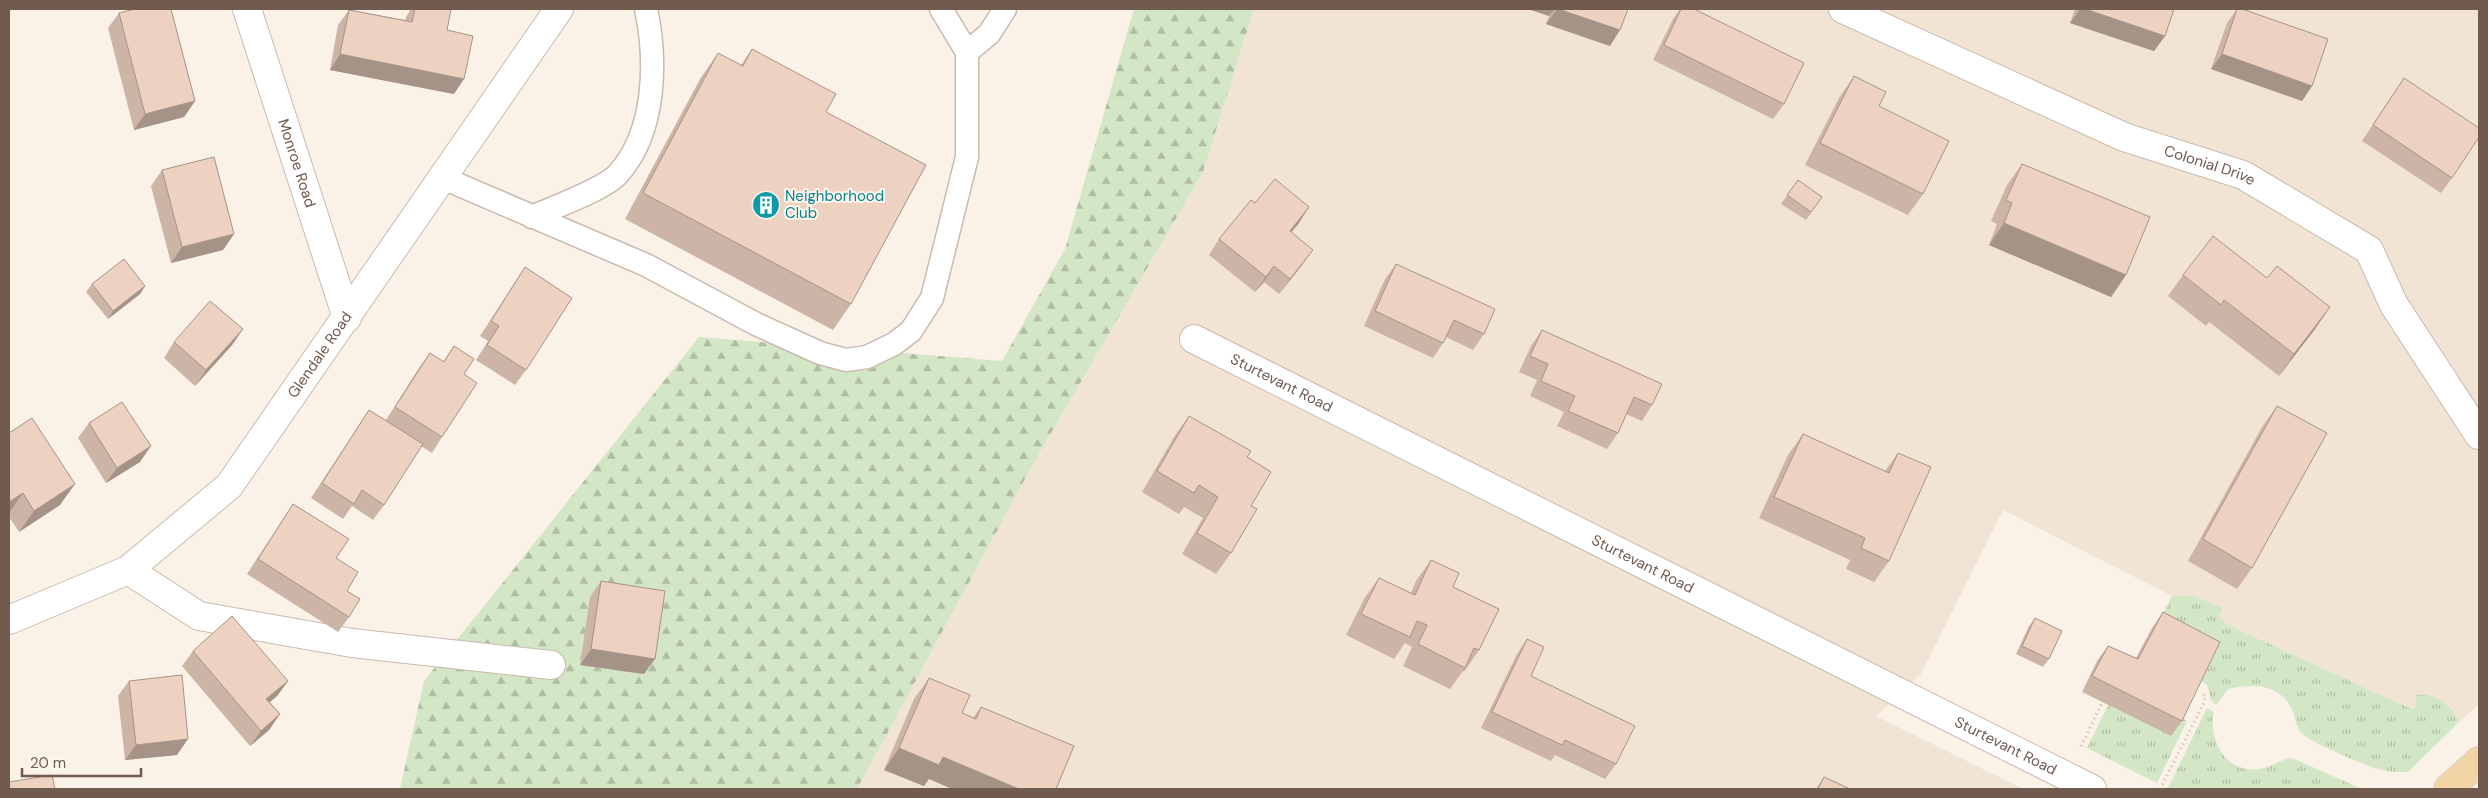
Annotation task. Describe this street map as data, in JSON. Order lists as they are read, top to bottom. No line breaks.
{"streets":{"street":["Monroe Road","Colonial Drive","Glendale Road","Sturtevant Road"]},"crossings":[["Monroe Road","Glendale Road"]],"places":{"building":["Neighborhood Club"]},"scale_bar":"20 m"}
